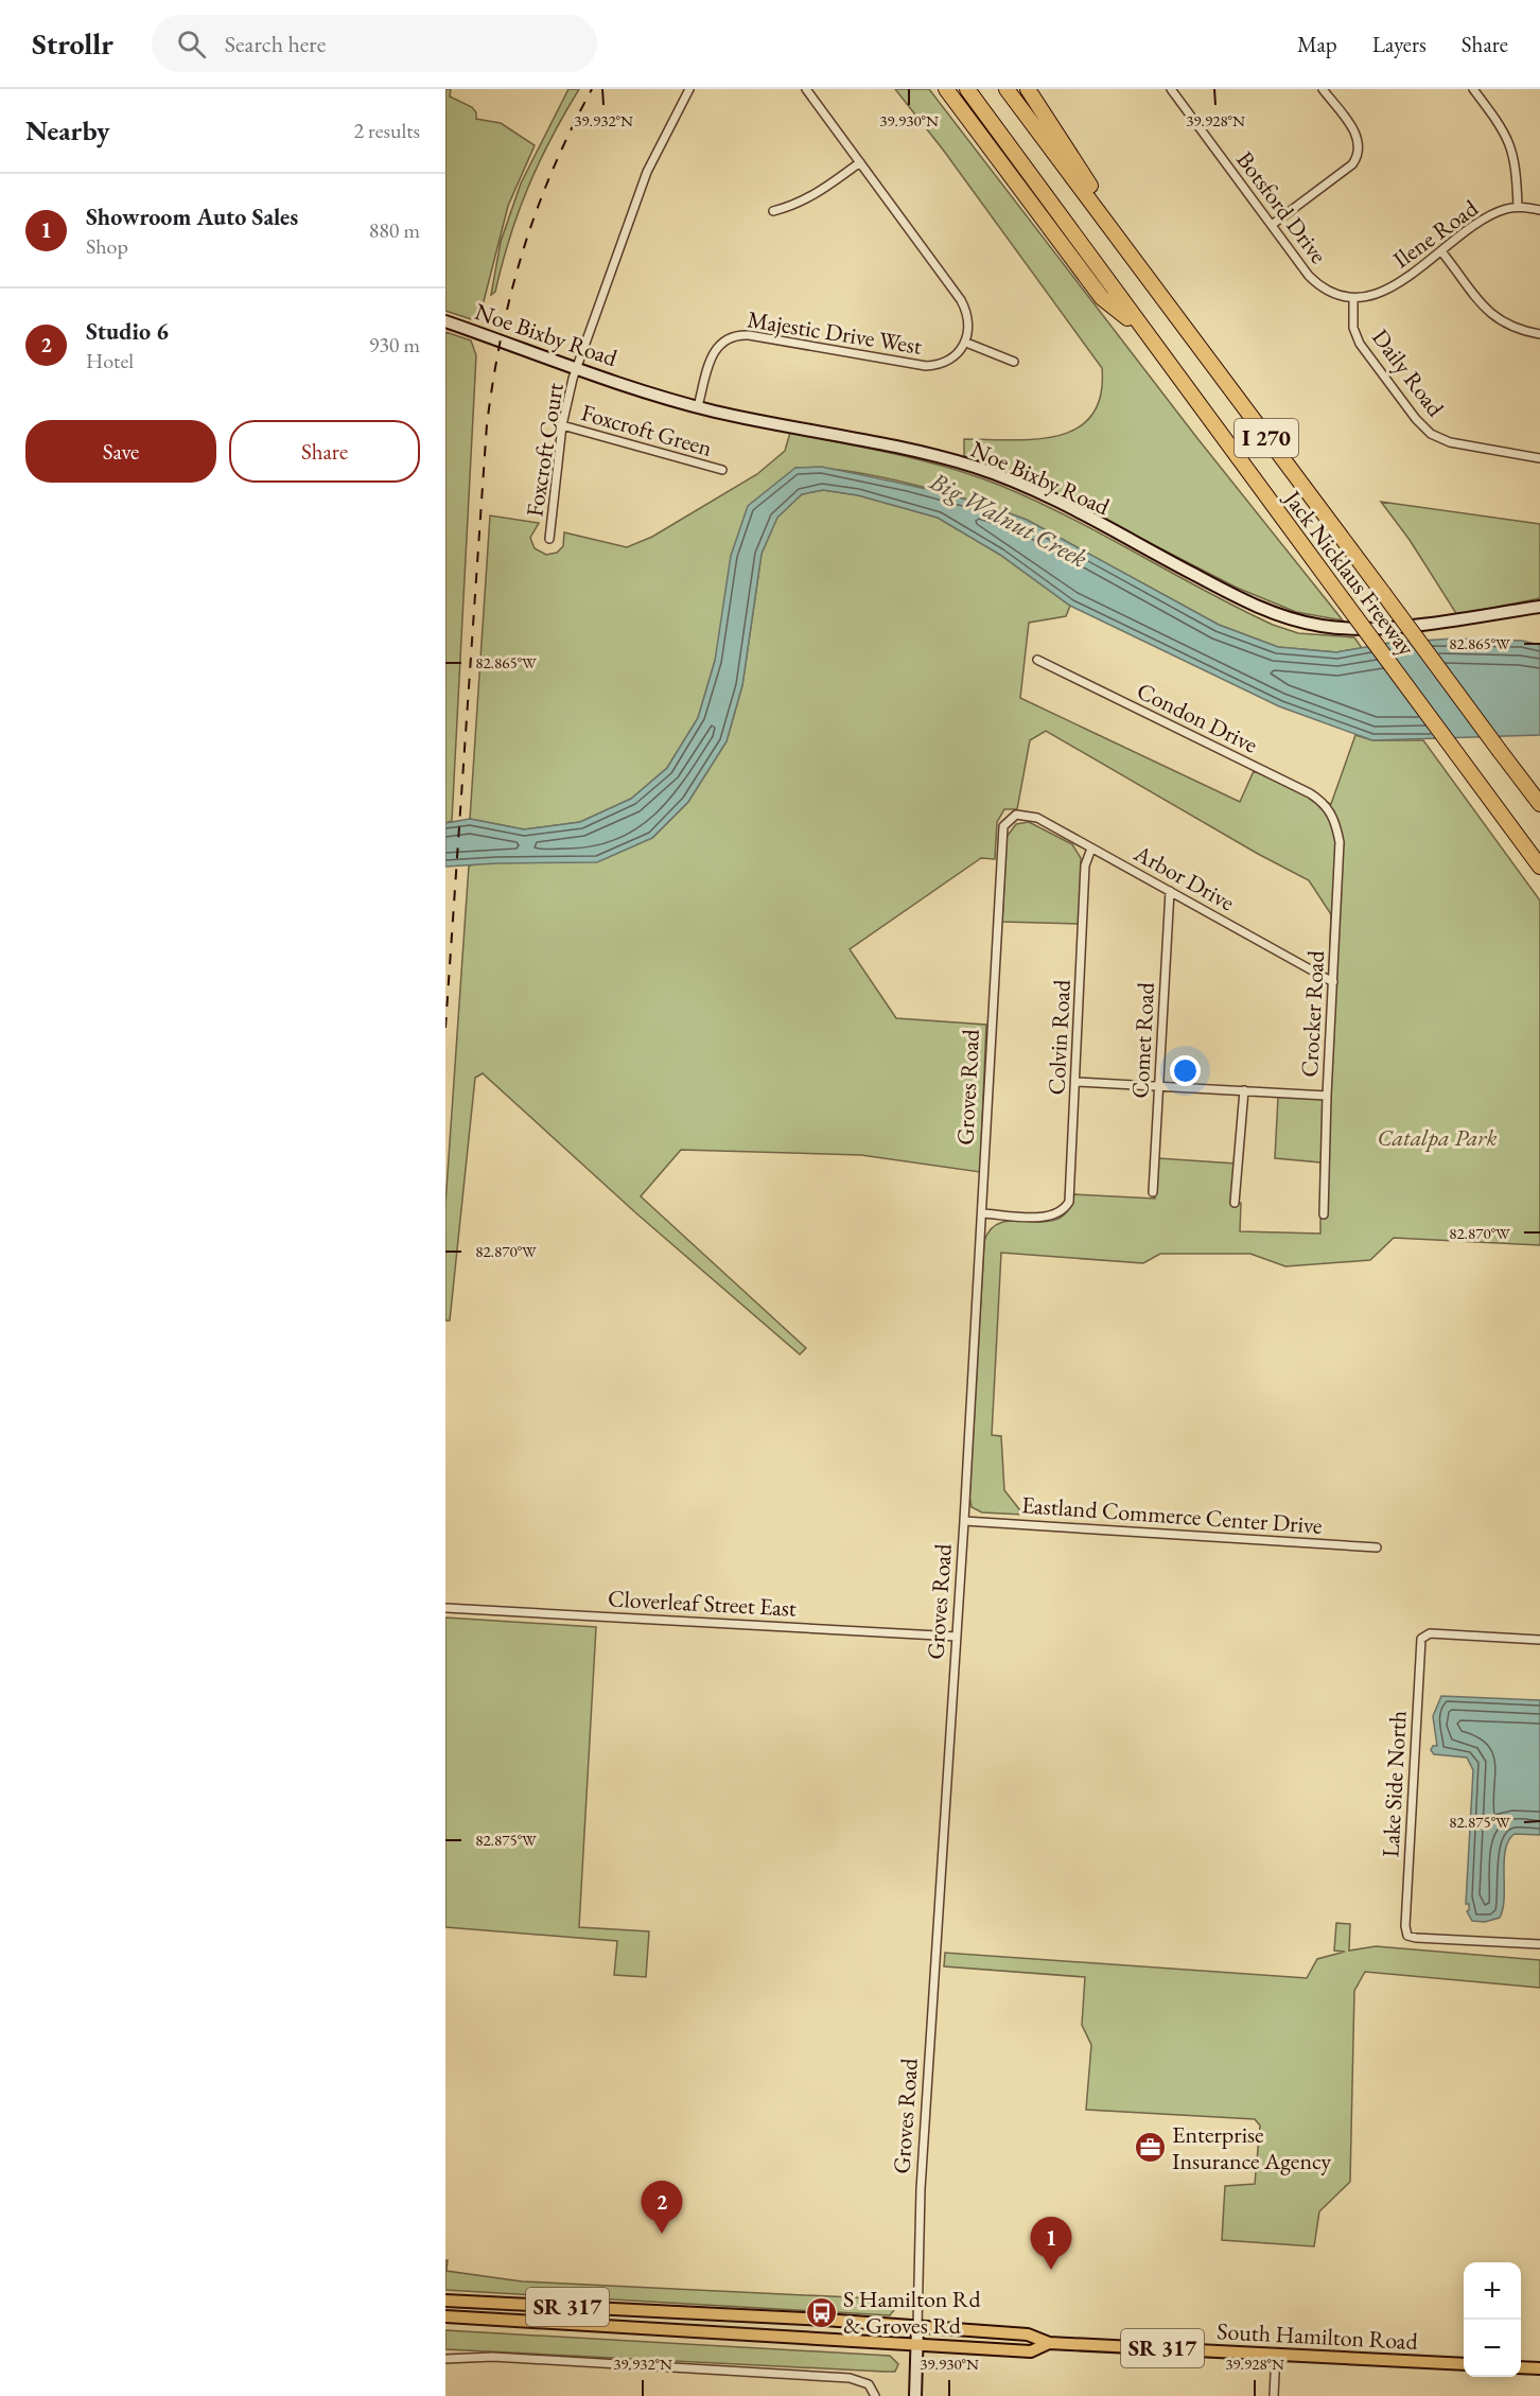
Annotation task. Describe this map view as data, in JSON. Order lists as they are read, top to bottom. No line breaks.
{"streets":{"highway":["I 270","Jack Nicklaus Freeway"],"main road":["SR 317","South Hamilton Road"],"street":["Botsford Drive","Ilene Road","Majestic Drive West","Noe Bixby Road","Daily Road","Foxcroft Green","Foxcroft Court","Condon Drive","Arbor Drive","Crocker Road","Colvin Road","Comet Road","Groves Road","Eastland Commerce Center Drive","Cloverleaf Street East","Lake Side North"]},"crossings":[["Botsford Drive","Ilene Road"],["Botsford Drive","Daily Road"],["Ilene Road","Daily Road"],["Majestic Drive West","Noe Bixby Road"],["Noe Bixby Road","Foxcroft Court"],["Foxcroft Green","Foxcroft Court"],["Condon Drive","Crocker Road"],["Arbor Drive","Crocker Road"],["Arbor Drive","Colvin Road"],["Arbor Drive","Comet Road"],["Arbor Drive","Groves Road"],["Colvin Road","Groves Road"],["Groves Road","Eastland Commerce Center Drive"],["Groves Road","Cloverleaf Street East"],["Groves Road","South Hamilton Road"]],"water":["Big Walnut Creek"],"parks":["Catalpa Park"],"places":{"office":["Enterprise Insurance Agency"],"bus stop":["S Hamilton Rd & Groves Rd"]},"page":{"header":"Strollr","search":"Search here","nav":["Map","Layers","Share"],"heading":["Nearby","2 results"],"list":[{"mark":"1","name":"Showroom Auto Sales","note":"Shop","value":"880 m"},{"mark":"2","name":"Studio 6","note":"Hotel","value":"930 m"}],"buttons":["Save","Share"],"pins":["2","1"],"map_buttons":["+","−"]},"coordinates":["39.932°N","39.930°N","39.928°N","82.865°W","82.870°W","82.875°W"]}
